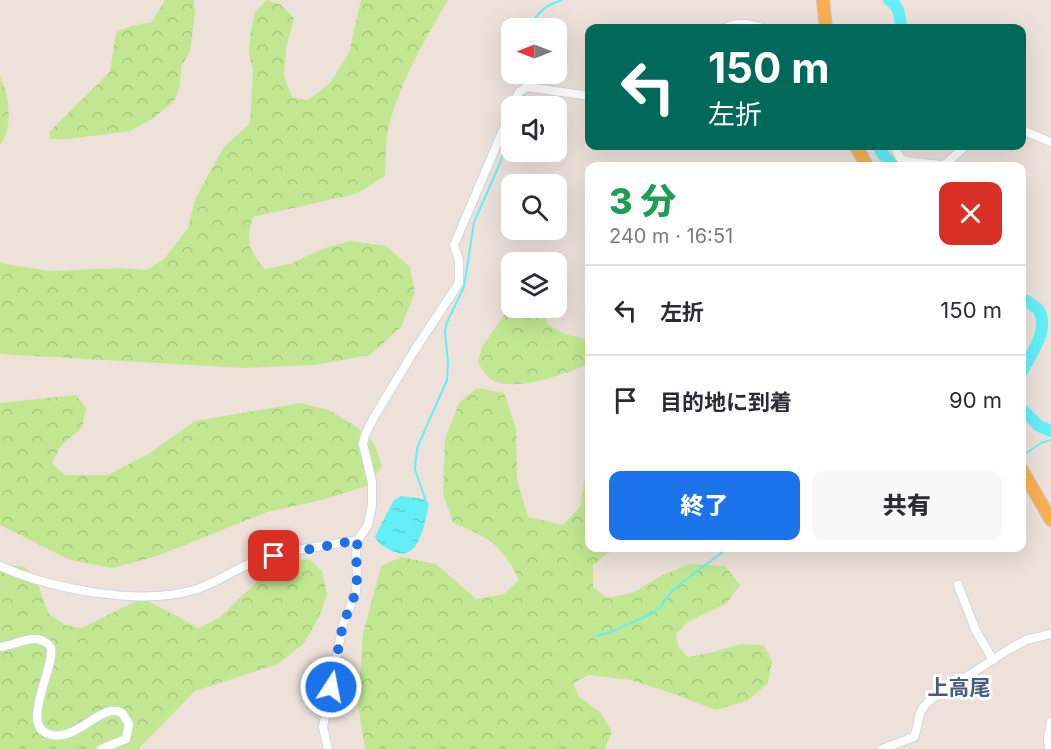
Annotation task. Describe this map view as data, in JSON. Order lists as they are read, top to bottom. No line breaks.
{"districts":["上高尾"],"north":"left","page":{"turn":["150 m","左折"],"heading":["3 分","240 m · 16:51"],"list":[{"name":"左折","value":"150 m"},{"name":"目的地に到着","value":"90 m"}],"buttons":["終了","共有"]}}
